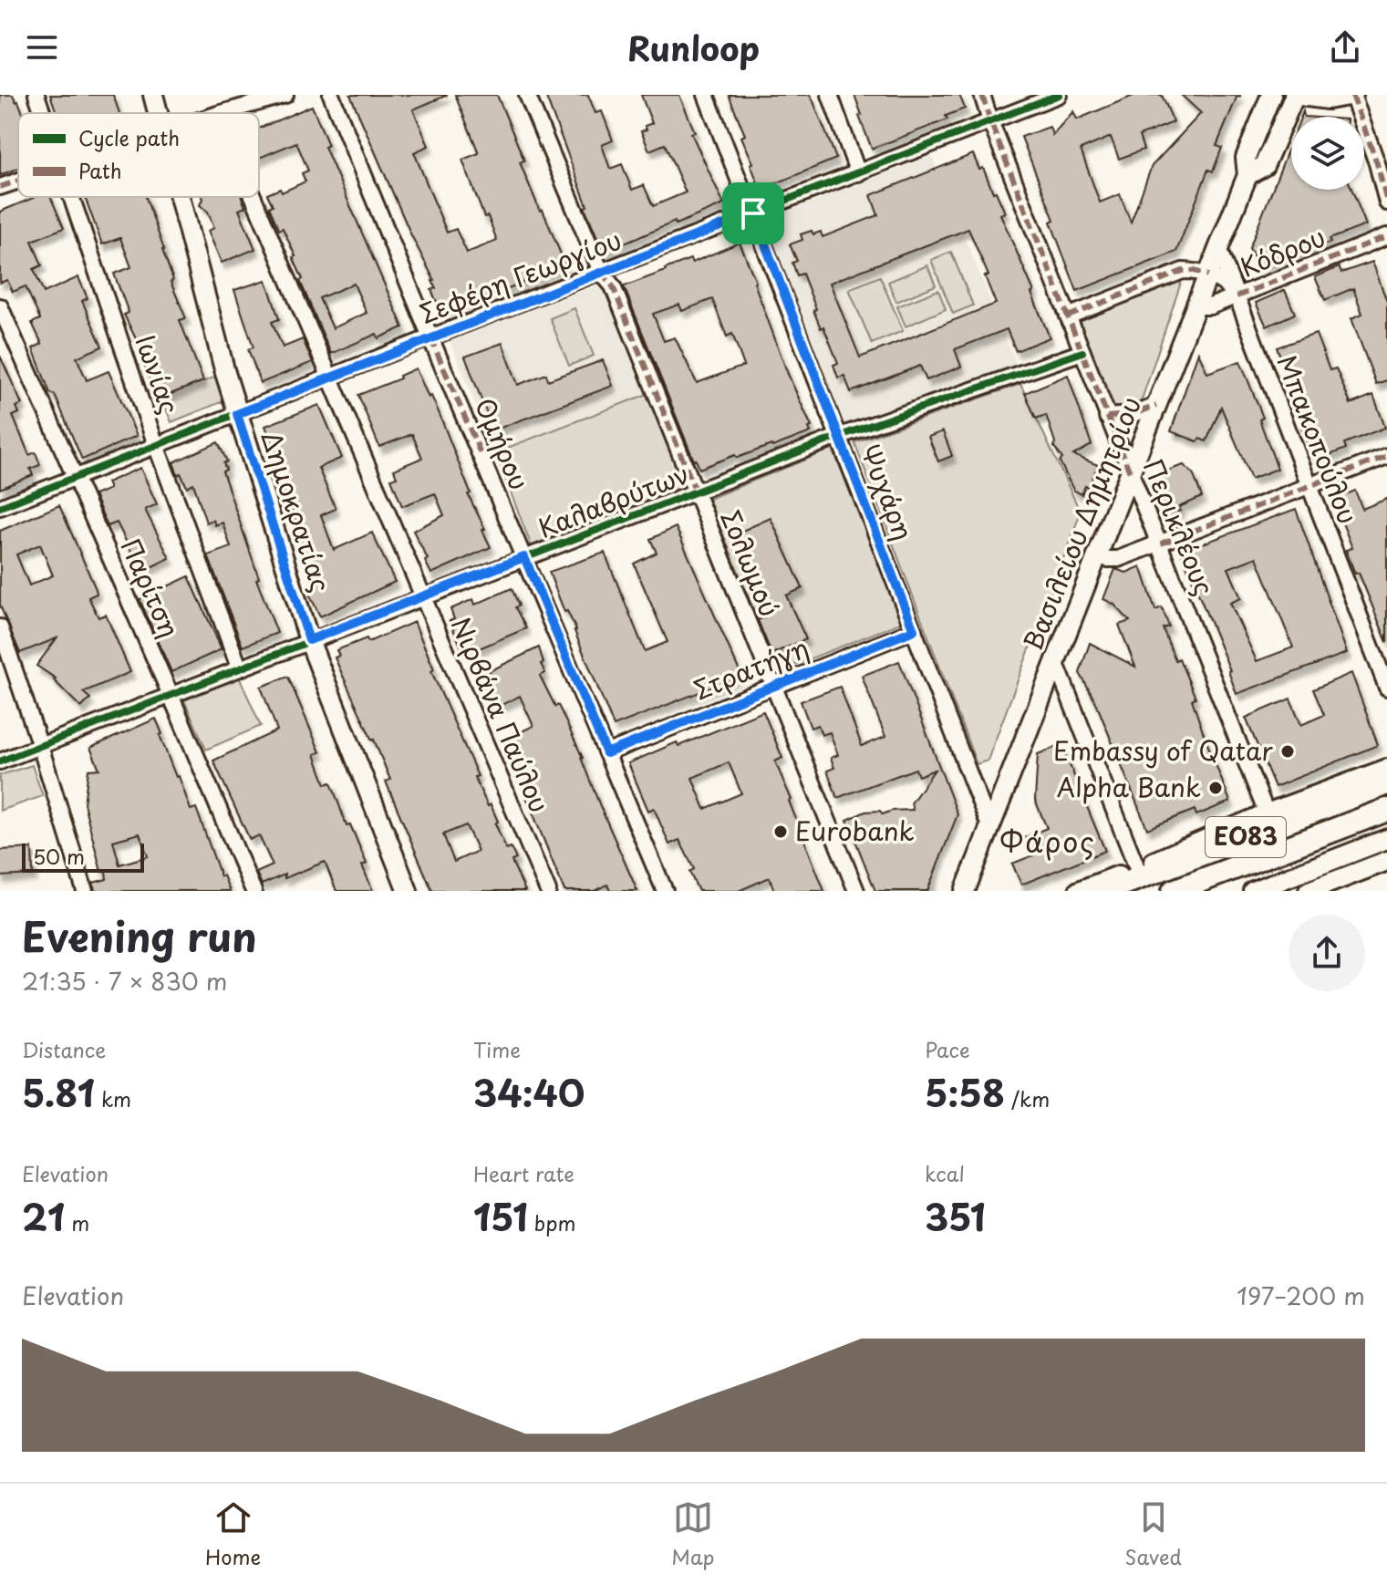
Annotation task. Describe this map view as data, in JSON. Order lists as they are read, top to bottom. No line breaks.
{"streets":{"main road":["ΕΟ83"],"street":["Κόδρου","Σεφέρη Γεωργίου","Ιωνίας","Μπακοπούλου","Ομήρου","Ψυχάρη","Καλαβρύτων","Δημοκρατίας","Βασιλείου Δημητρίου","Περικλέους","Σολωμού","Παρίτση","Στρατήγη","Νιρβάνα Παύλου"]},"crossings":[["Κόδρου","Μπακοπούλου"],["Κόδρου","Βασιλείου Δημητρίου"],["Σεφέρη Γεωργίου","Ιωνίας"],["Σεφέρη Γεωργίου","Ομήρου"],["Σεφέρη Γεωργίου","Ψυχάρη"],["Σεφέρη Γεωργίου","Δημοκρατίας"],["Σεφέρη Γεωργίου","Περικλέους"],["Σεφέρη Γεωργίου","Σολωμού"],["Σεφέρη Γεωργίου","Παρίτση"],["Σεφέρη Γεωργίου","Νιρβάνα Παύλου"],["Ιωνίας","Καλαβρύτων"],["Μπακοπούλου","Βασιλείου Δημητρίου"],["Ομήρου","Καλαβρύτων"],["Ομήρου","Στρατήγη"],["Ψυχάρη","Καλαβρύτων"],["Ψυχάρη","Βασιλείου Δημητρίου"],["Ψυχάρη","Στρατήγη"],["Καλαβρύτων","Δημοκρατίας"],["Καλαβρύτων","Περικλέους"],["Καλαβρύτων","Σολωμού"],["Καλαβρύτων","Παρίτση"],["Καλαβρύτων","Νιρβάνα Παύλου"],["Βασιλείου Δημητρίου","Περικλέους"],["Σολωμού","Στρατήγη"]],"districts":["Φάρος"],"places":["Embassy of Qatar","Alpha Bank","Eurobank"],"legend":["Cycle path","Path"],"scale_bar":"50 m","page":{"header":"Runloop","scale":"50 m","heading":["Evening run","21:35 · 7 × 830 m"],"stats":[["Distance","5.81 km"],["Time","34:40"],["Pace","5:58 /km"],["Elevation","21 m"],["Heart rate","151 bpm"],["kcal","351"]],"chart":["Elevation","197–200 m"],"tabs":["Home","Map","Saved"]}}
